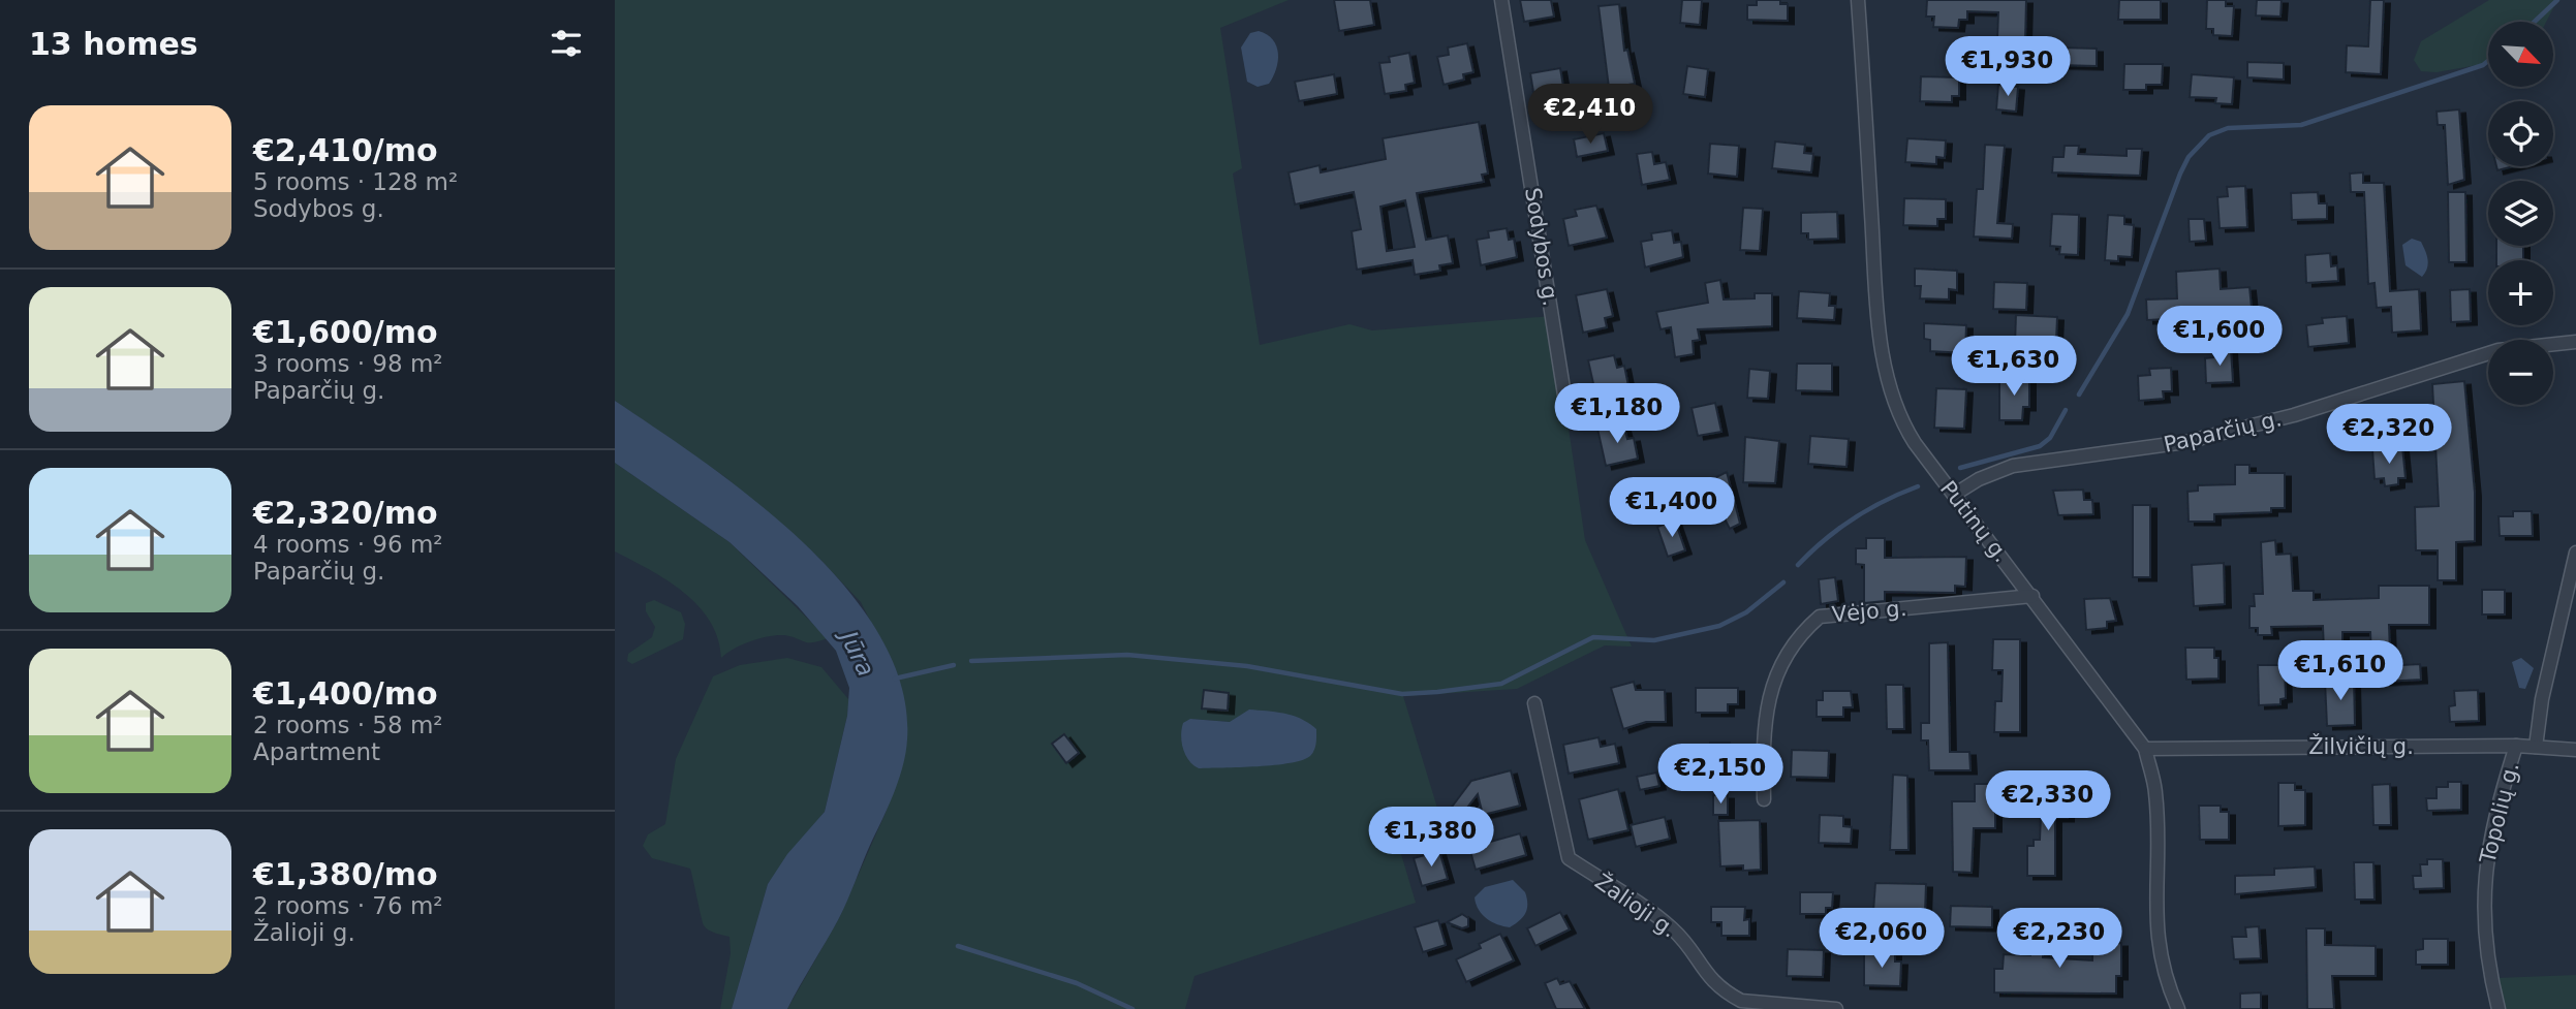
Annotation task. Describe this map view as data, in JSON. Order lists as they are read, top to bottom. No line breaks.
{"streets":{"street":["Sodybos g.","Paparčių g.","Putinų g.","Vėjo g.","Žilvičių g.","Topolių g.","Žalioji g."]},"crossings":[["Paparčių g.","Putinų g."],["Putinų g.","Vėjo g."],["Putinų g.","Žilvičių g."],["Žilvičių g.","Topolių g."]],"water":["Jūra"],"north":"bottom right","page":{"heading":"13 homes","map_buttons":["+","−"],"price":["€1,930","€2,410","€1,600","€1,630","€1,180","€2,320","€1,400","€1,610","€2,150","€2,330","€1,380","€2,060","€2,230"],"list":[{"name":"€2,410/mo","note":"5 rooms · 128 m² · Sodybos g."},{"name":"€1,600/mo","note":"3 rooms · 98 m² · Paparčių g."},{"name":"€2,320/mo","note":"4 rooms · 96 m² · Paparčių g."},{"name":"€1,400/mo","note":"2 rooms · 58 m² · Apartment"},{"name":"€1,380/mo","note":"2 rooms · 76 m² · Žalioji g."}]}}
